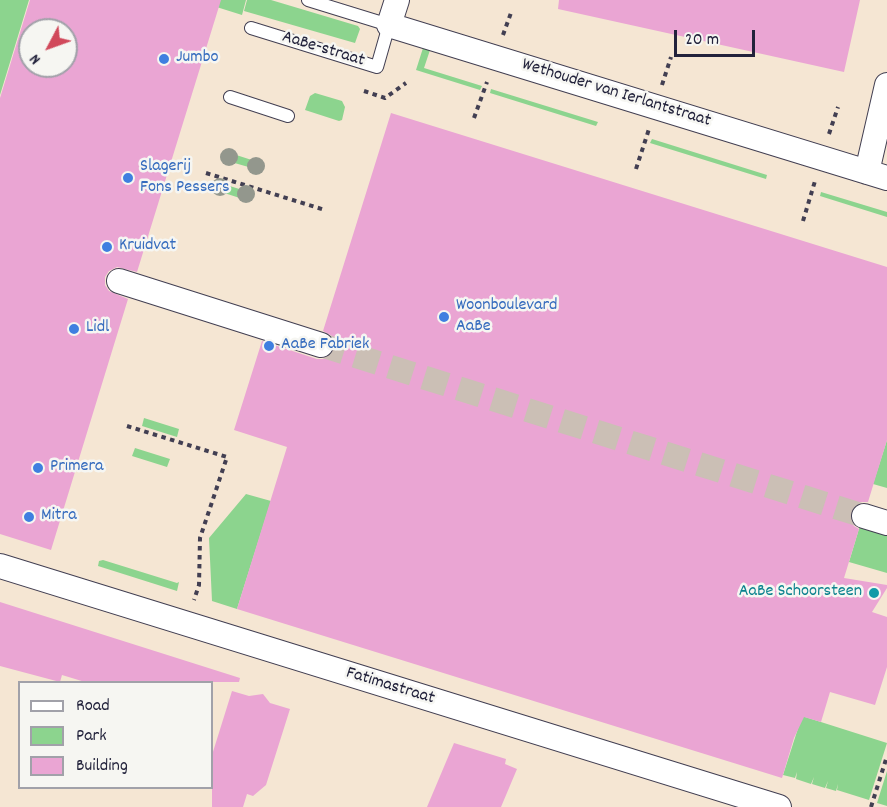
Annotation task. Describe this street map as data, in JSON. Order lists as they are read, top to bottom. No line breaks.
{"streets":{"street":["Wethouder van Ierlantstraat","Fatimastraat"],"lane":["AaBe-straat"]},"crossings":[["AaBe-straat","Wethouder van Ierlantstraat"]],"places":["Jumbo","Slagerij Fons Pessers","Kruidvat","Woonboulevard AaBe","Lidl","AaBe Fabriek","Primera","Mitra","AaBe Schoorsteen"],"legend":["Road","Park","Building"],"scale_bar":"20 m","north":"bottom left"}
